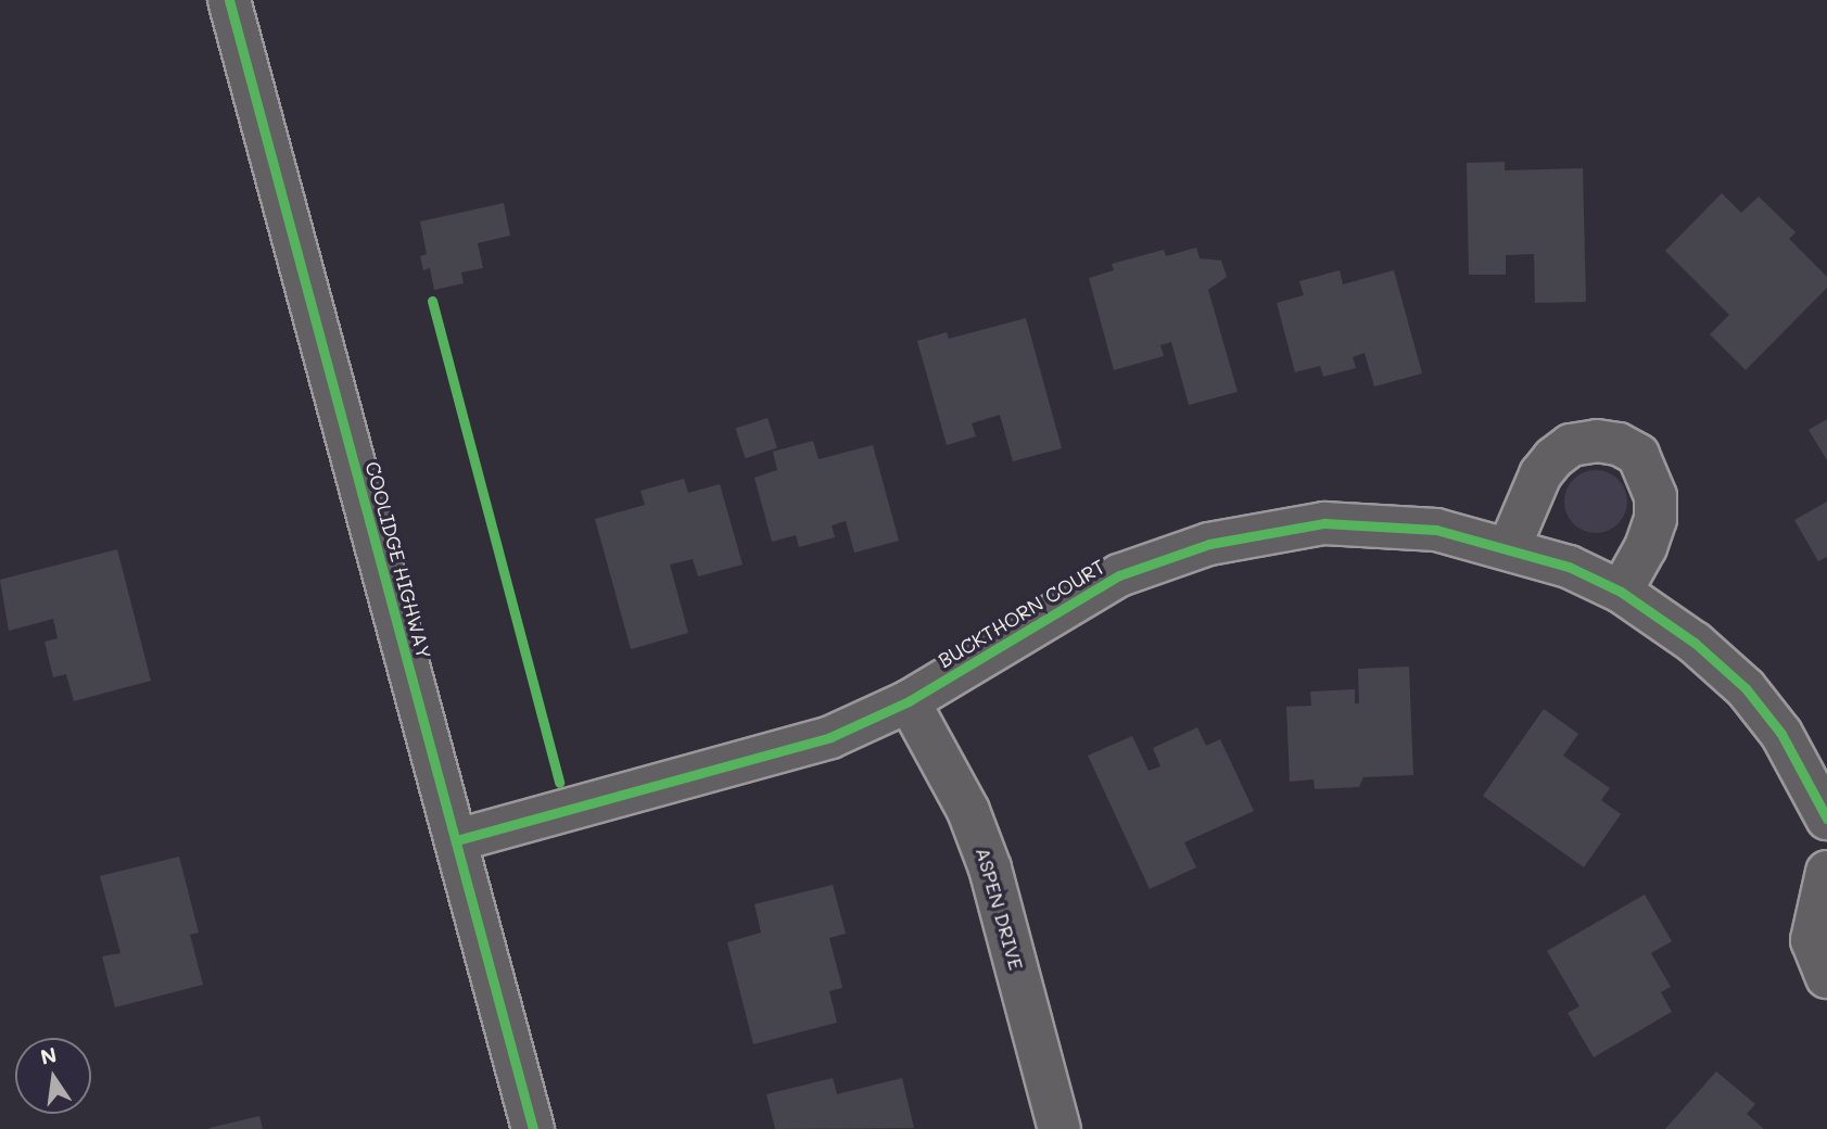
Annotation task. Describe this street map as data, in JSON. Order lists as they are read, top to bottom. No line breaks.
{"streets":{"street":["COOLIDGE HIGHWAY","BUCKTHORN COURT","ASPEN DRIVE"]},"crossings":[["COOLIDGE HIGHWAY","BUCKTHORN COURT"],["BUCKTHORN COURT","ASPEN DRIVE"]],"north":"top"}
